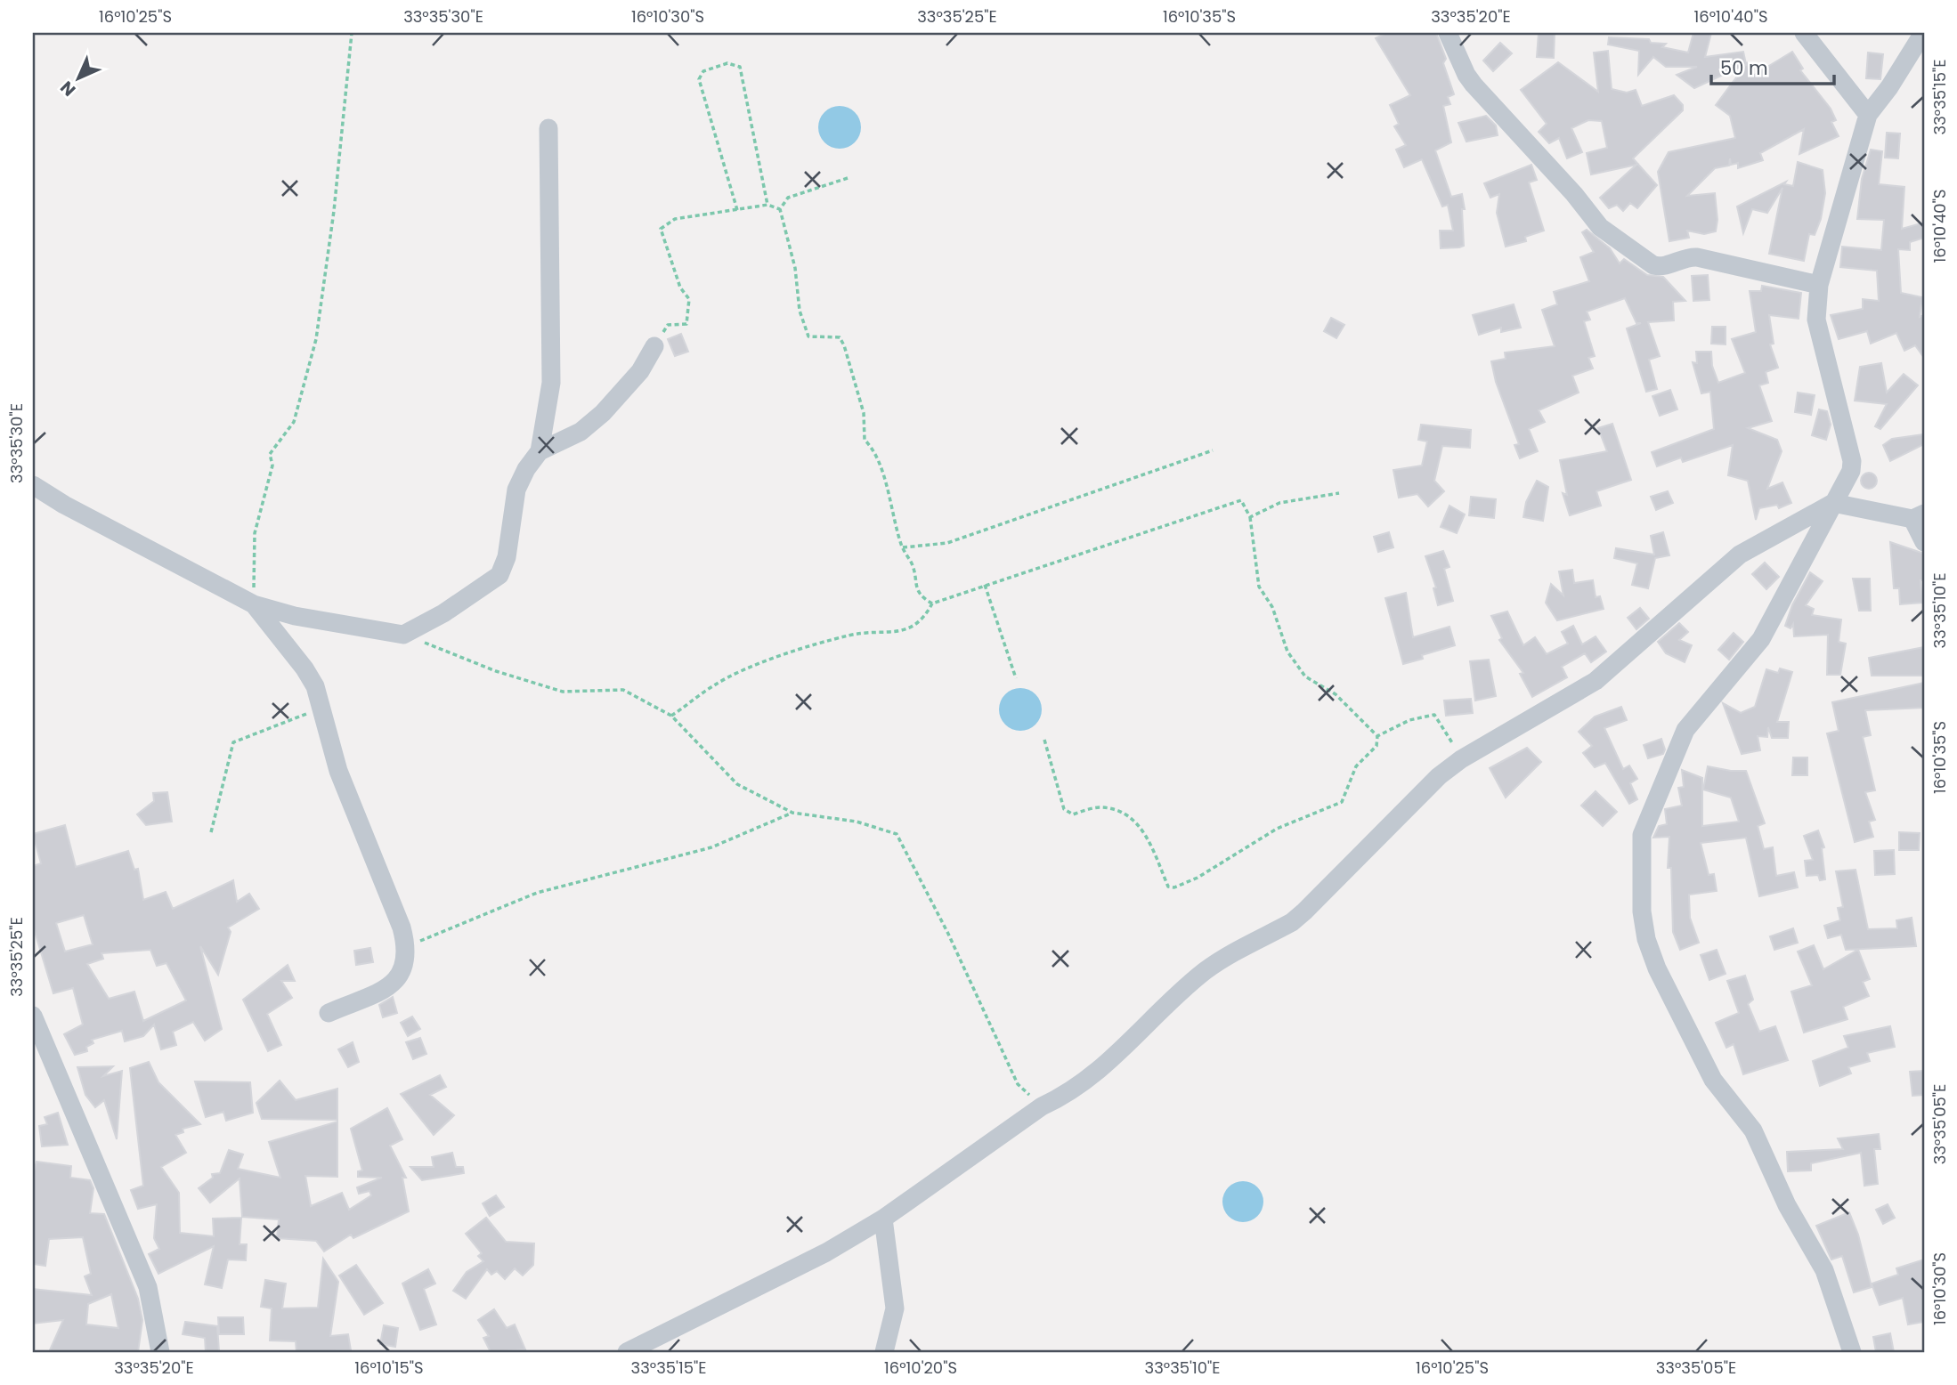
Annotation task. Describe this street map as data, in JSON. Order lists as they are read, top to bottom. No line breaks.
{"scale_bar":"50 m","north":"bottom left","coordinates":["16°10'25\"S","33°35'30\"E","16°10'30\"S","33°35'25\"E","16°10'35\"S","33°35'20\"E","16°10'40\"S","33°35'15\"E","33°35'10\"E","33°35'05\"E","16°10'15\"S","16°10'20\"S"]}
